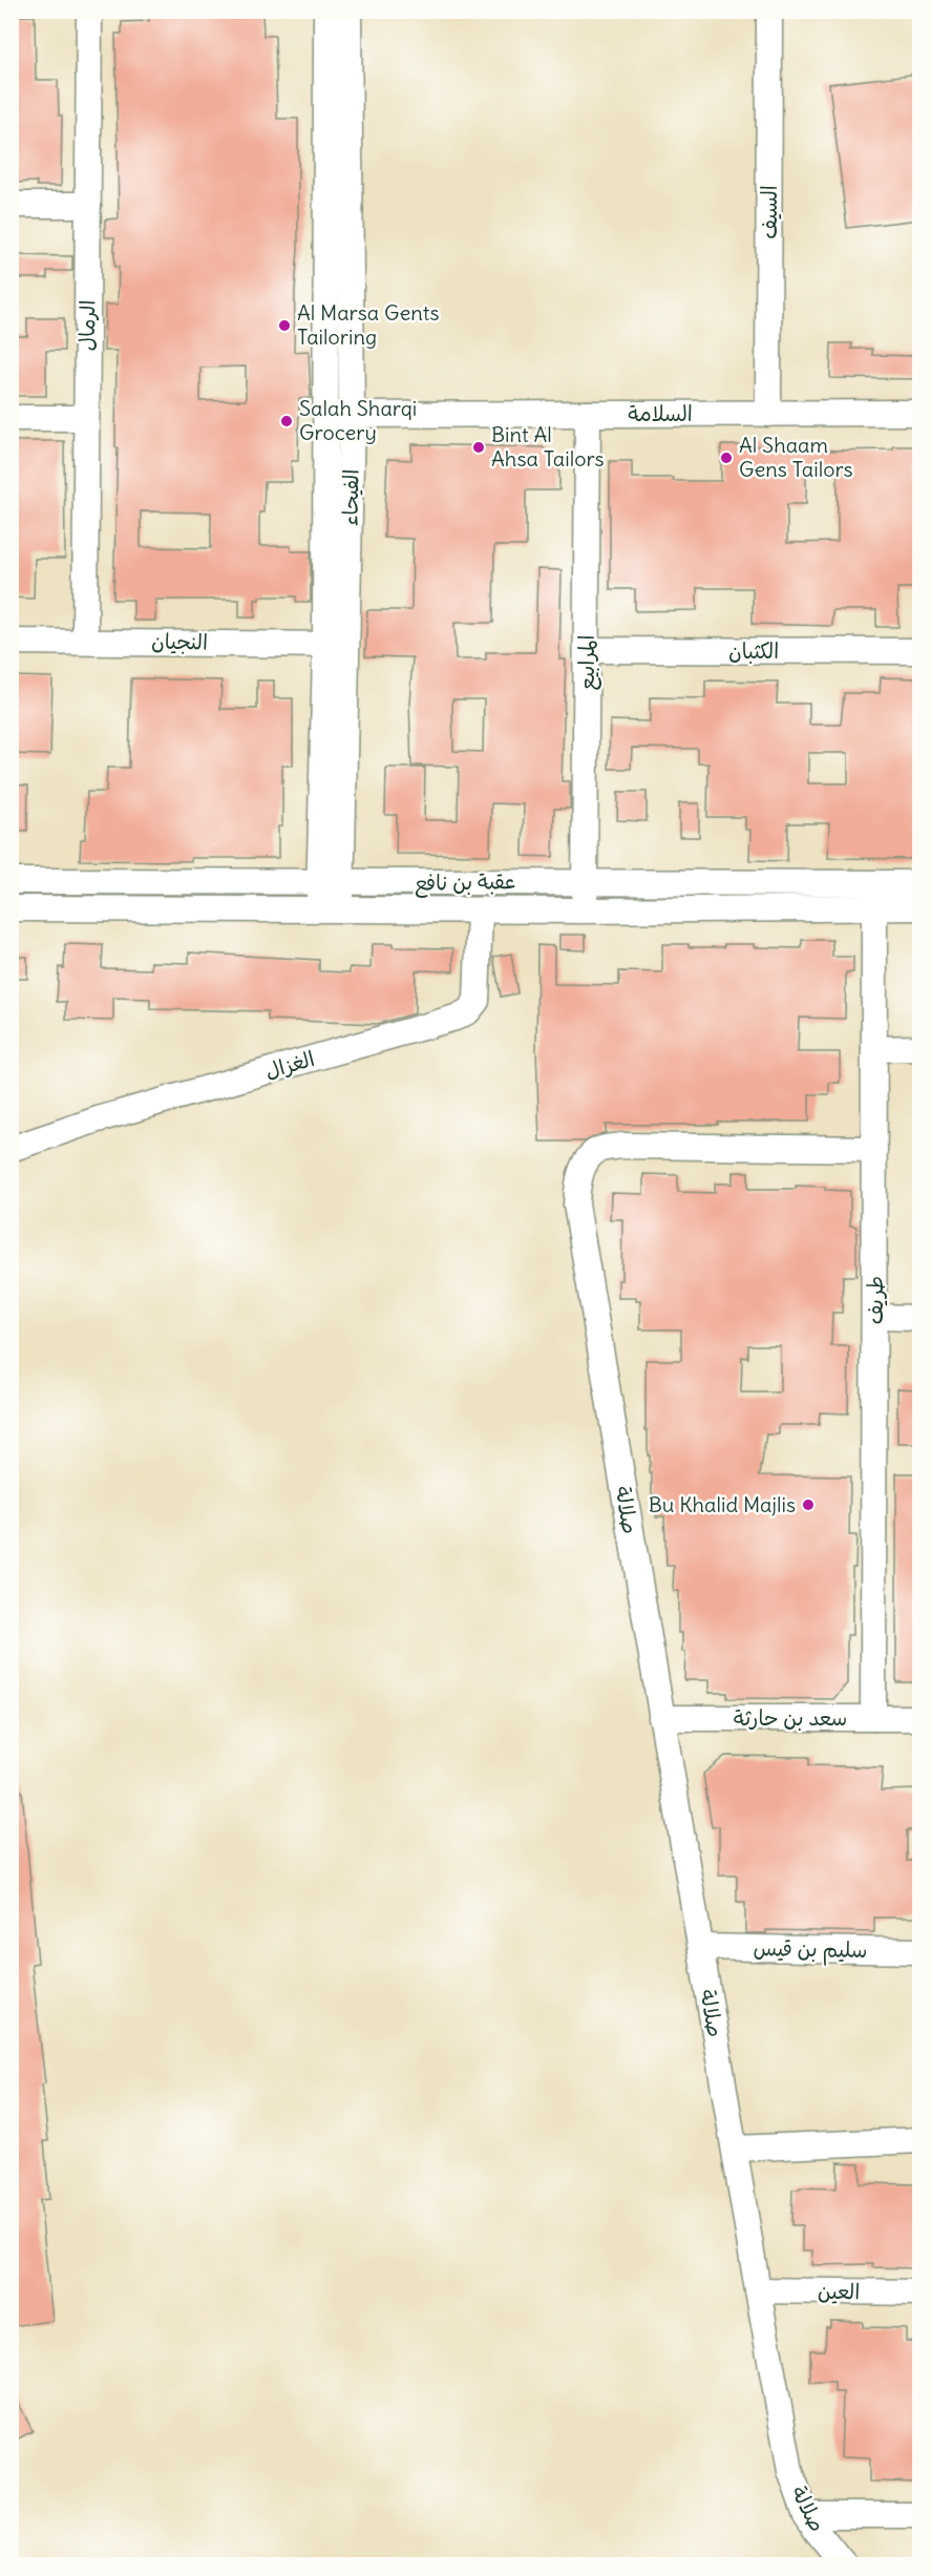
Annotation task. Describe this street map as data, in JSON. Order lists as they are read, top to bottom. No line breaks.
{"streets":{"street":["السيف","الرمال","السلامة","الفيحاء","النجيان","الكثبان","المرابيع","عقبة بن نافع","الغزال","طريف","صلالة","سعد بن حارثة","سليم بن قيس","العين"]},"crossings":[["السيف","السلامة"],["الرمال","النجيان"],["السلامة","الفيحاء"],["السلامة","المرابيع"],["الفيحاء","النجيان"],["الفيحاء","عقبة بن نافع"],["الكثبان","المرابيع"],["المرابيع","عقبة بن نافع"],["عقبة بن نافع","الغزال"],["عقبة بن نافع","طريف"],["طريف","صلالة"],["طريف","سعد بن حارثة"],["صلالة","سعد بن حارثة"],["صلالة","سليم بن قيس"],["صلالة","العين"]],"places":["Al Marsa Gents Tailoring","Salah Sharqi Grocery","Bint Al Ahsa Tailors","Al Shaam Gens Tailors","Bu Khalid Majlis"]}
